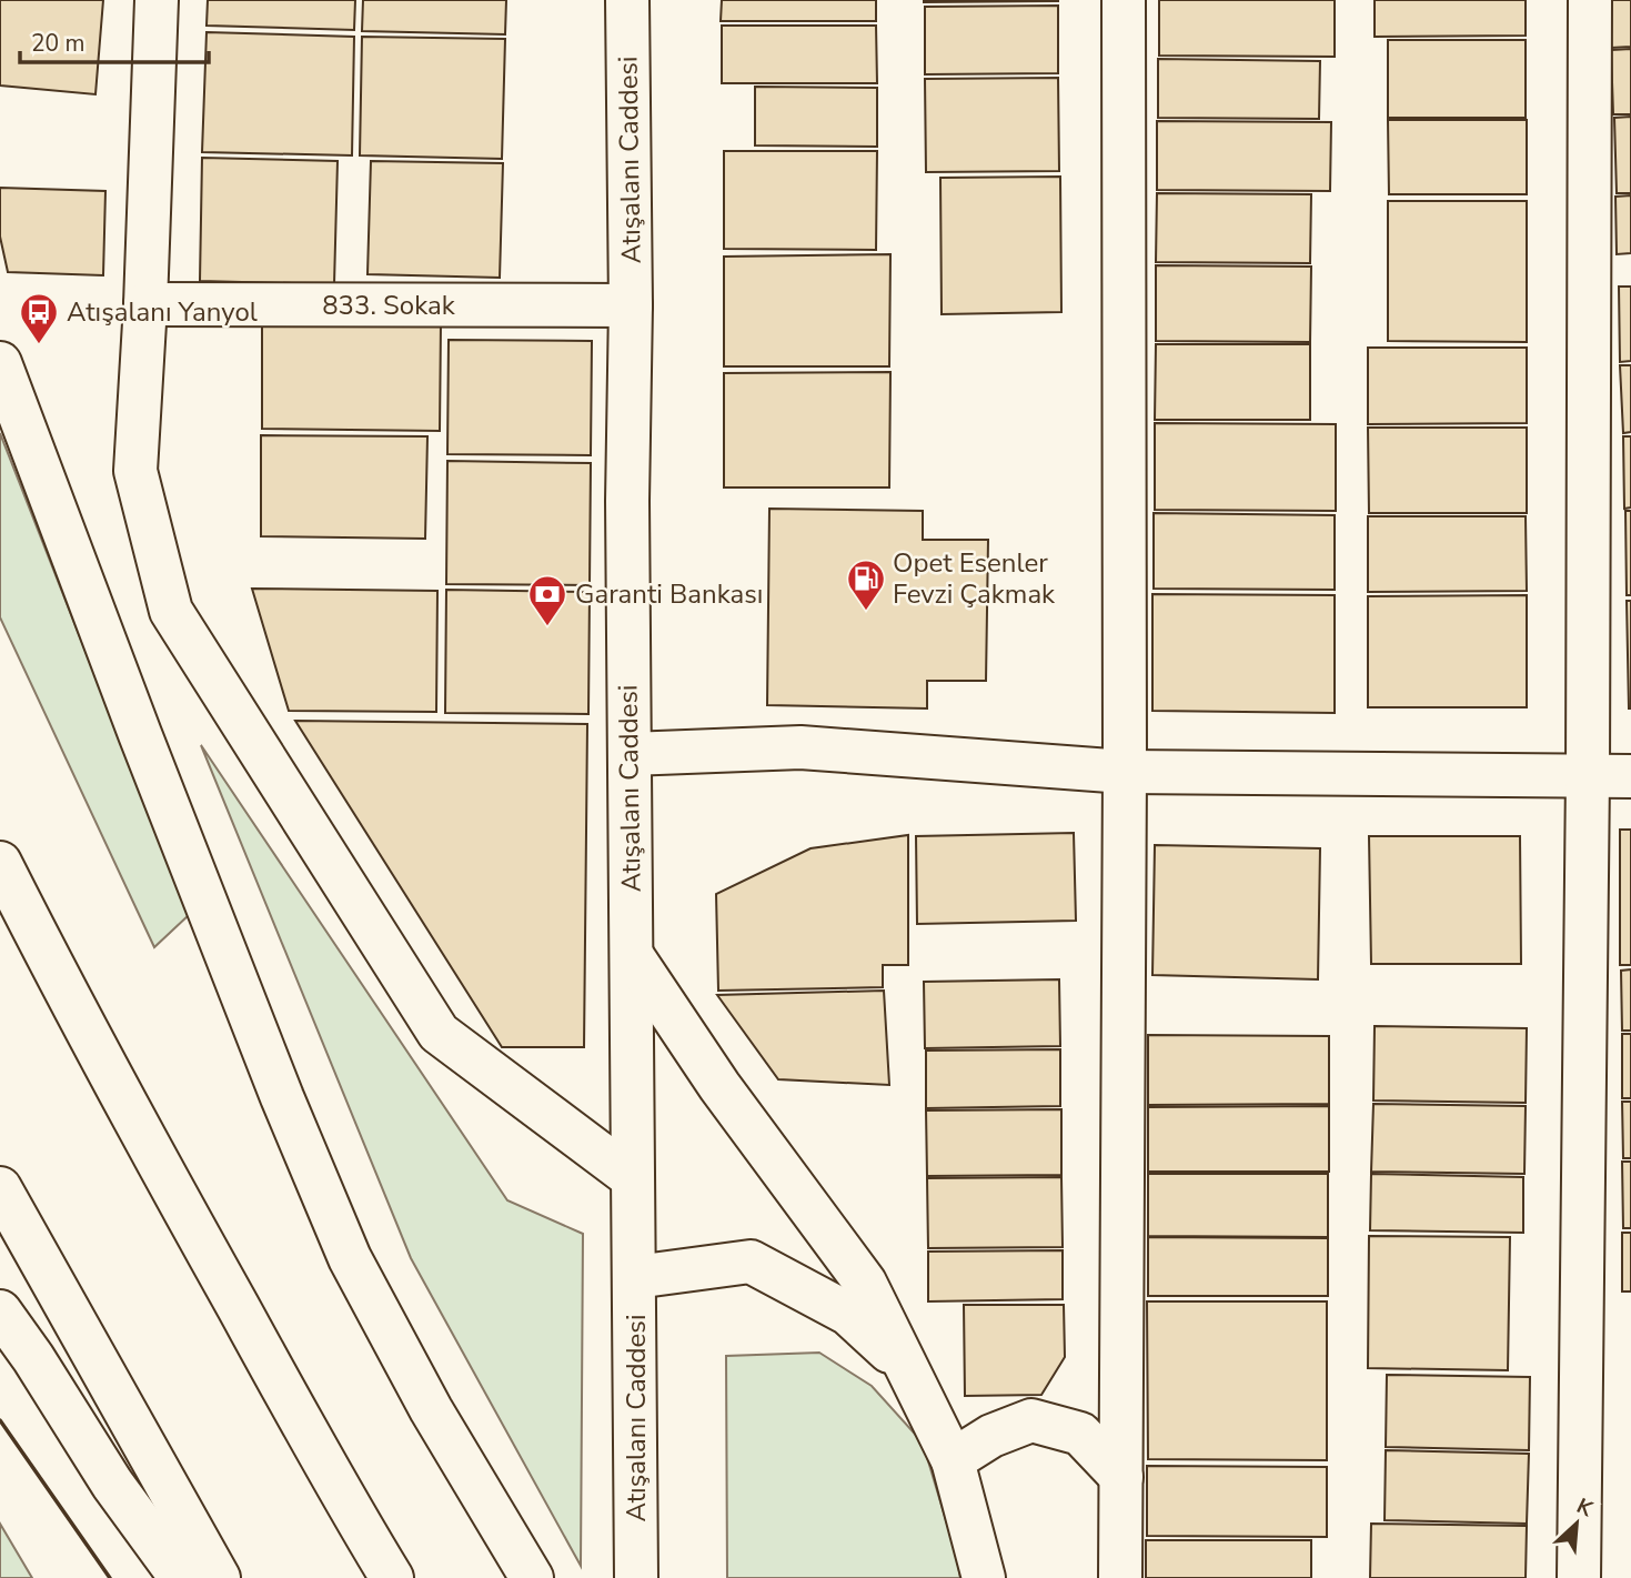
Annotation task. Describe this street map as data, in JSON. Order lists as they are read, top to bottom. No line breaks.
{"streets":{"main road":["Atışalanı Caddesi","833. Sokak"]},"crossings":[["Atışalanı Caddesi","833. Sokak"]],"places":{"bus stop":["Atışalanı Yanyol"],"fuel station":["Opet Esenler Fevzi Çakmak"],"bank":["Garanti Bankası"]},"scale_bar":"20 m","north":"top right"}
